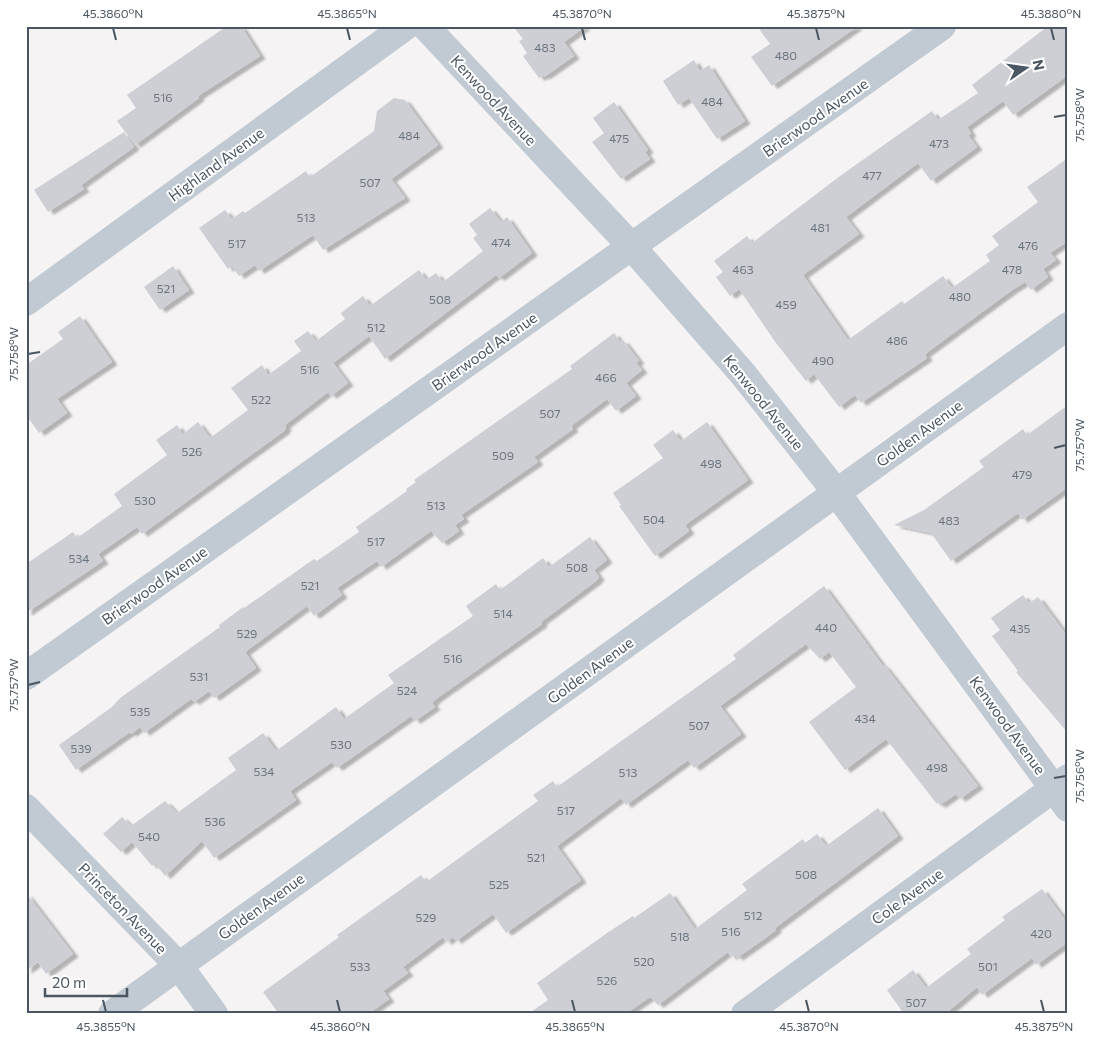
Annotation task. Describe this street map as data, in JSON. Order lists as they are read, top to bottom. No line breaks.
{"streets":{"street":["Kenwood Avenue","Brierwood Avenue","Highland Avenue","Golden Avenue","Cole Avenue","Princeton Avenue"]},"crossings":[["Kenwood Avenue","Brierwood Avenue"],["Kenwood Avenue","Golden Avenue"],["Kenwood Avenue","Cole Avenue"],["Golden Avenue","Princeton Avenue"]],"house_numbers":["483","480","516","484","484","475","473","477","507","513","481","474","517","476","463","478","521","480","508","459","512","486","490","516","466","522","507","526","509","498","479","530","513","504","483","517","534","508","521","514","440","435","529","516","531","524","535","434","507","530","539","498","534","513","517","536","540","521","508","525","512","529","516","420","518","520","533","501","526","507"],"scale_bar":"20 m","north":"right","coordinates":["45.3860°N","45.3865°N","45.3870°N","45.3875°N","45.3880°N","75.758°W","75.757°W","75.756°W","45.3855°N"]}
